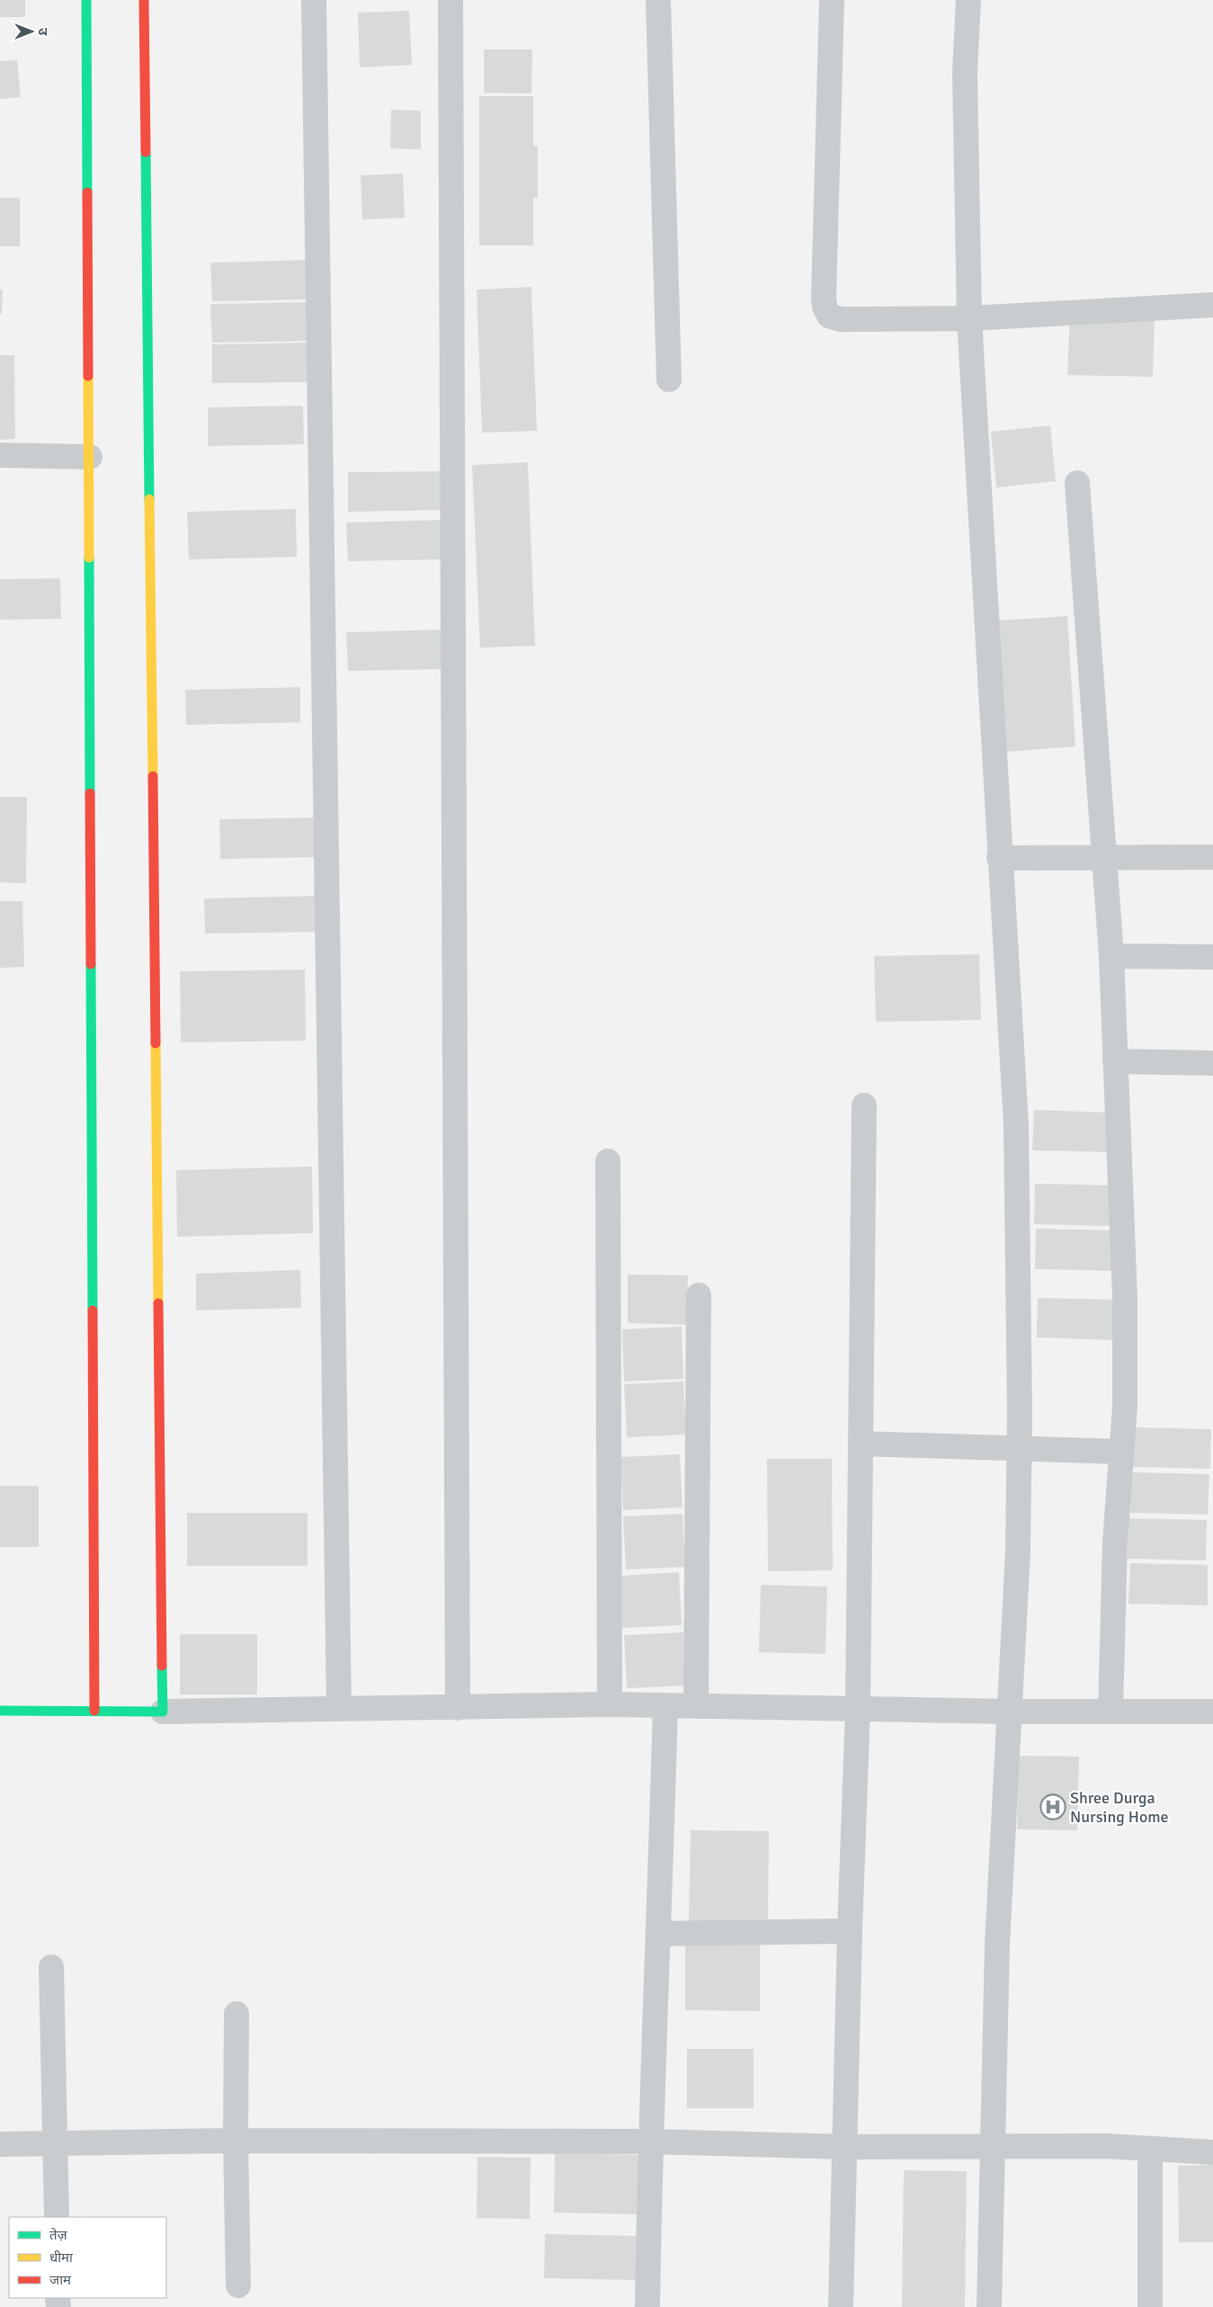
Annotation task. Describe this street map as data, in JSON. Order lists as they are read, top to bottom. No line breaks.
{"places":{"hospital":["Shree Durga Nursing Home"]},"legend":["तेज़","धीमा","जाम"],"north":"right"}
